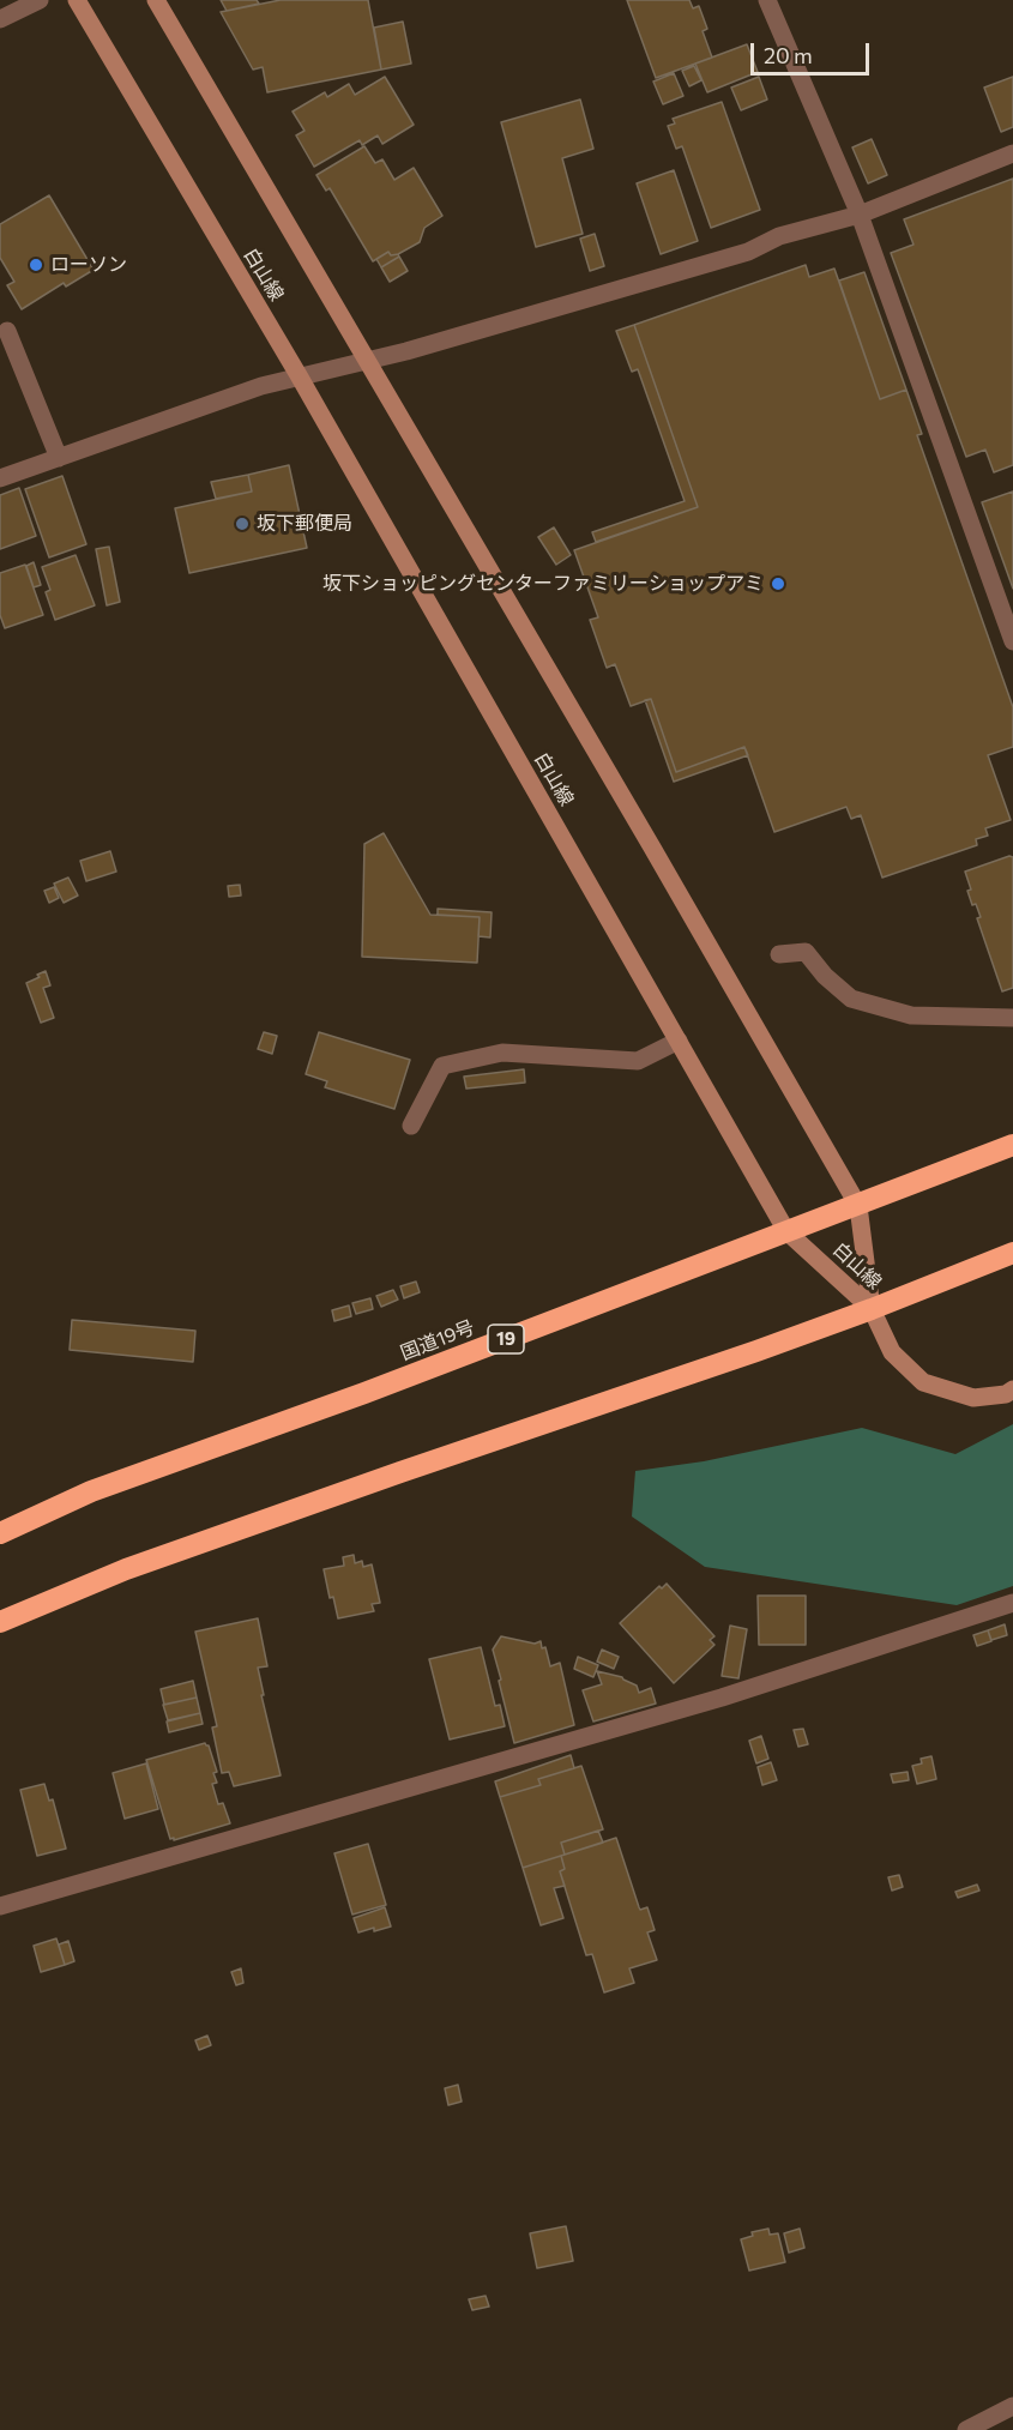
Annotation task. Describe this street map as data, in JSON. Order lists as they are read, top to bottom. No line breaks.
{"streets":{"highway":["19","国道19号"],"street":["白山線"]},"crossings":[["白山線","国道19号"]],"places":["ローソン","坂下郵便局","坂下ショッピングセンターファミリーショップアミ"],"scale_bar":"20 m"}
